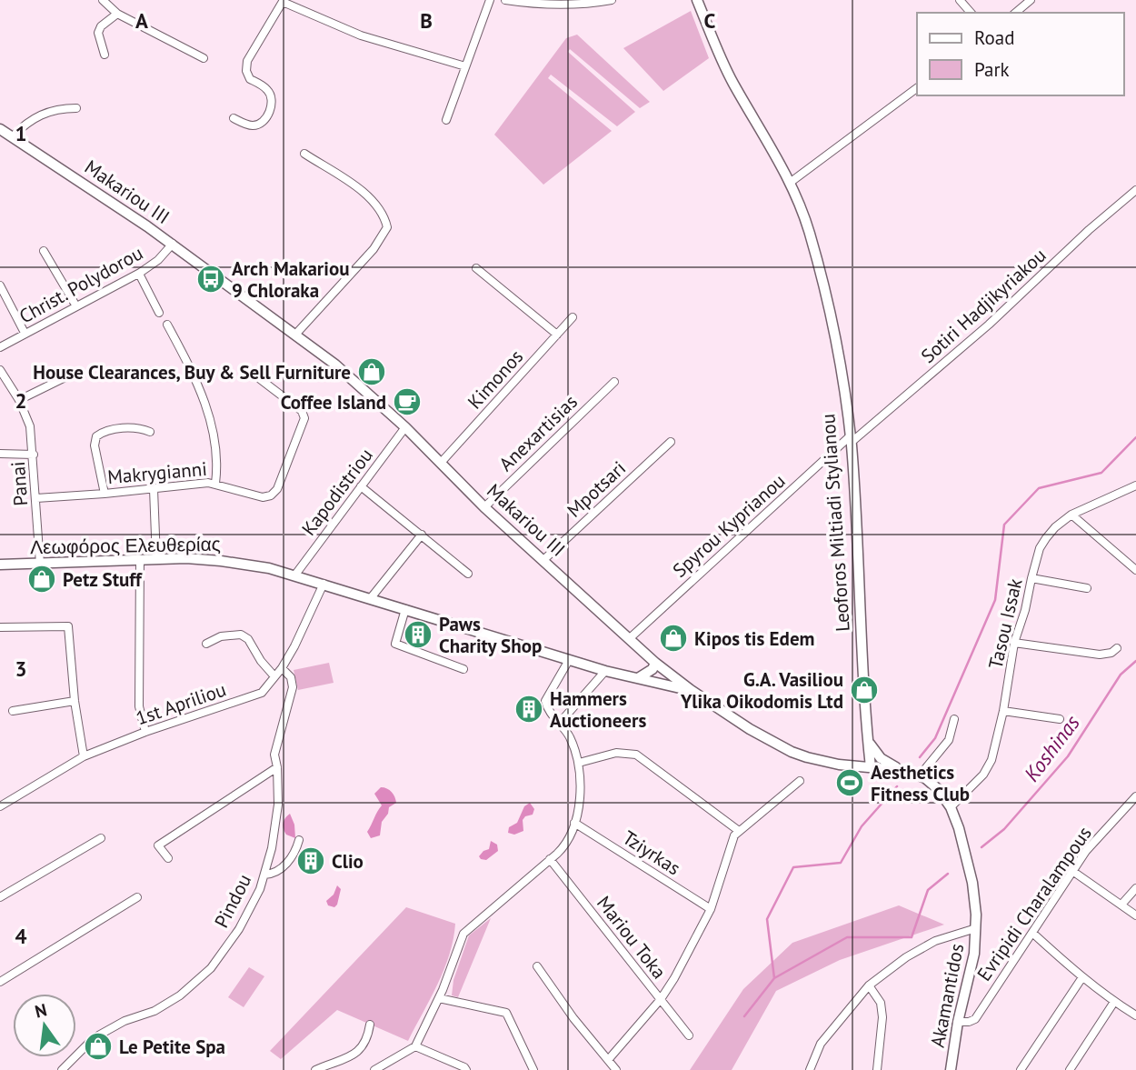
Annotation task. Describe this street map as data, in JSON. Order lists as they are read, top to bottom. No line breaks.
{"streets":{"main road":["Makariou III","Leoforos Miltiadi Stylianou","Λεωφόρος Ελευθερίας","Akamantidos"],"street":["Christ. Polydorou","Sotiri Hadjikyriakou","Kimonos","Anexartisias","Makrygianni","Panai","Mpotsari","Kapodistriou","Spyrou Kyprianou","Tasou Issak","1st Apriliou","Tziyrkas","Pindou","Evripidi Charalampous","Mariou Toka"]},"crossings":[["Makariou III","Christ. Polydorou"],["Makariou III","Kimonos"],["Makariou III","Anexartisias"],["Makariou III","Mpotsari"],["Makariou III","Kapodistriou"],["Makariou III","Leoforos Miltiadi Stylianou"],["Makariou III","Spyrou Kyprianou"],["Makariou III","Λεωφόρος Ελευθερίας"],["Makariou III","Tasou Issak"],["Makariou III","Akamantidos"],["Sotiri Hadjikyriakou","Leoforos Miltiadi Stylianou"],["Sotiri Hadjikyriakou","Spyrou Kyprianou"],["Makrygianni","Panai"],["Panai","Λεωφόρος Ελευθερίας"],["Kapodistriou","Λεωφόρος Ελευθερίας"],["Leoforos Miltiadi Stylianou","Spyrou Kyprianou"],["Λεωφόρος Ελευθερίας","1st Apriliou"],["1st Apriliou","Pindou"],["Evripidi Charalampous","Akamantidos"]],"water":["Koshinas"],"places":{"bus stop":["Arch Makariou 9 Chloraka"],"shop":["House Clearances, Buy & Sell Furniture","Petz Stuff","Kipos tis Edem","G.A. Vasiliou Ylika Oikodomis Ltd","Le Petite Spa"],"cafe":["Coffee Island"],"building":["Paws Charity Shop","Hammers Auctioneers","Clio"],"sports":["Aesthetics Fitness Club"]},"legend":["Road","Park"],"north":"top","grid":{"columns":["A","B","C"],"rows":["1","2","3","4"]}}
